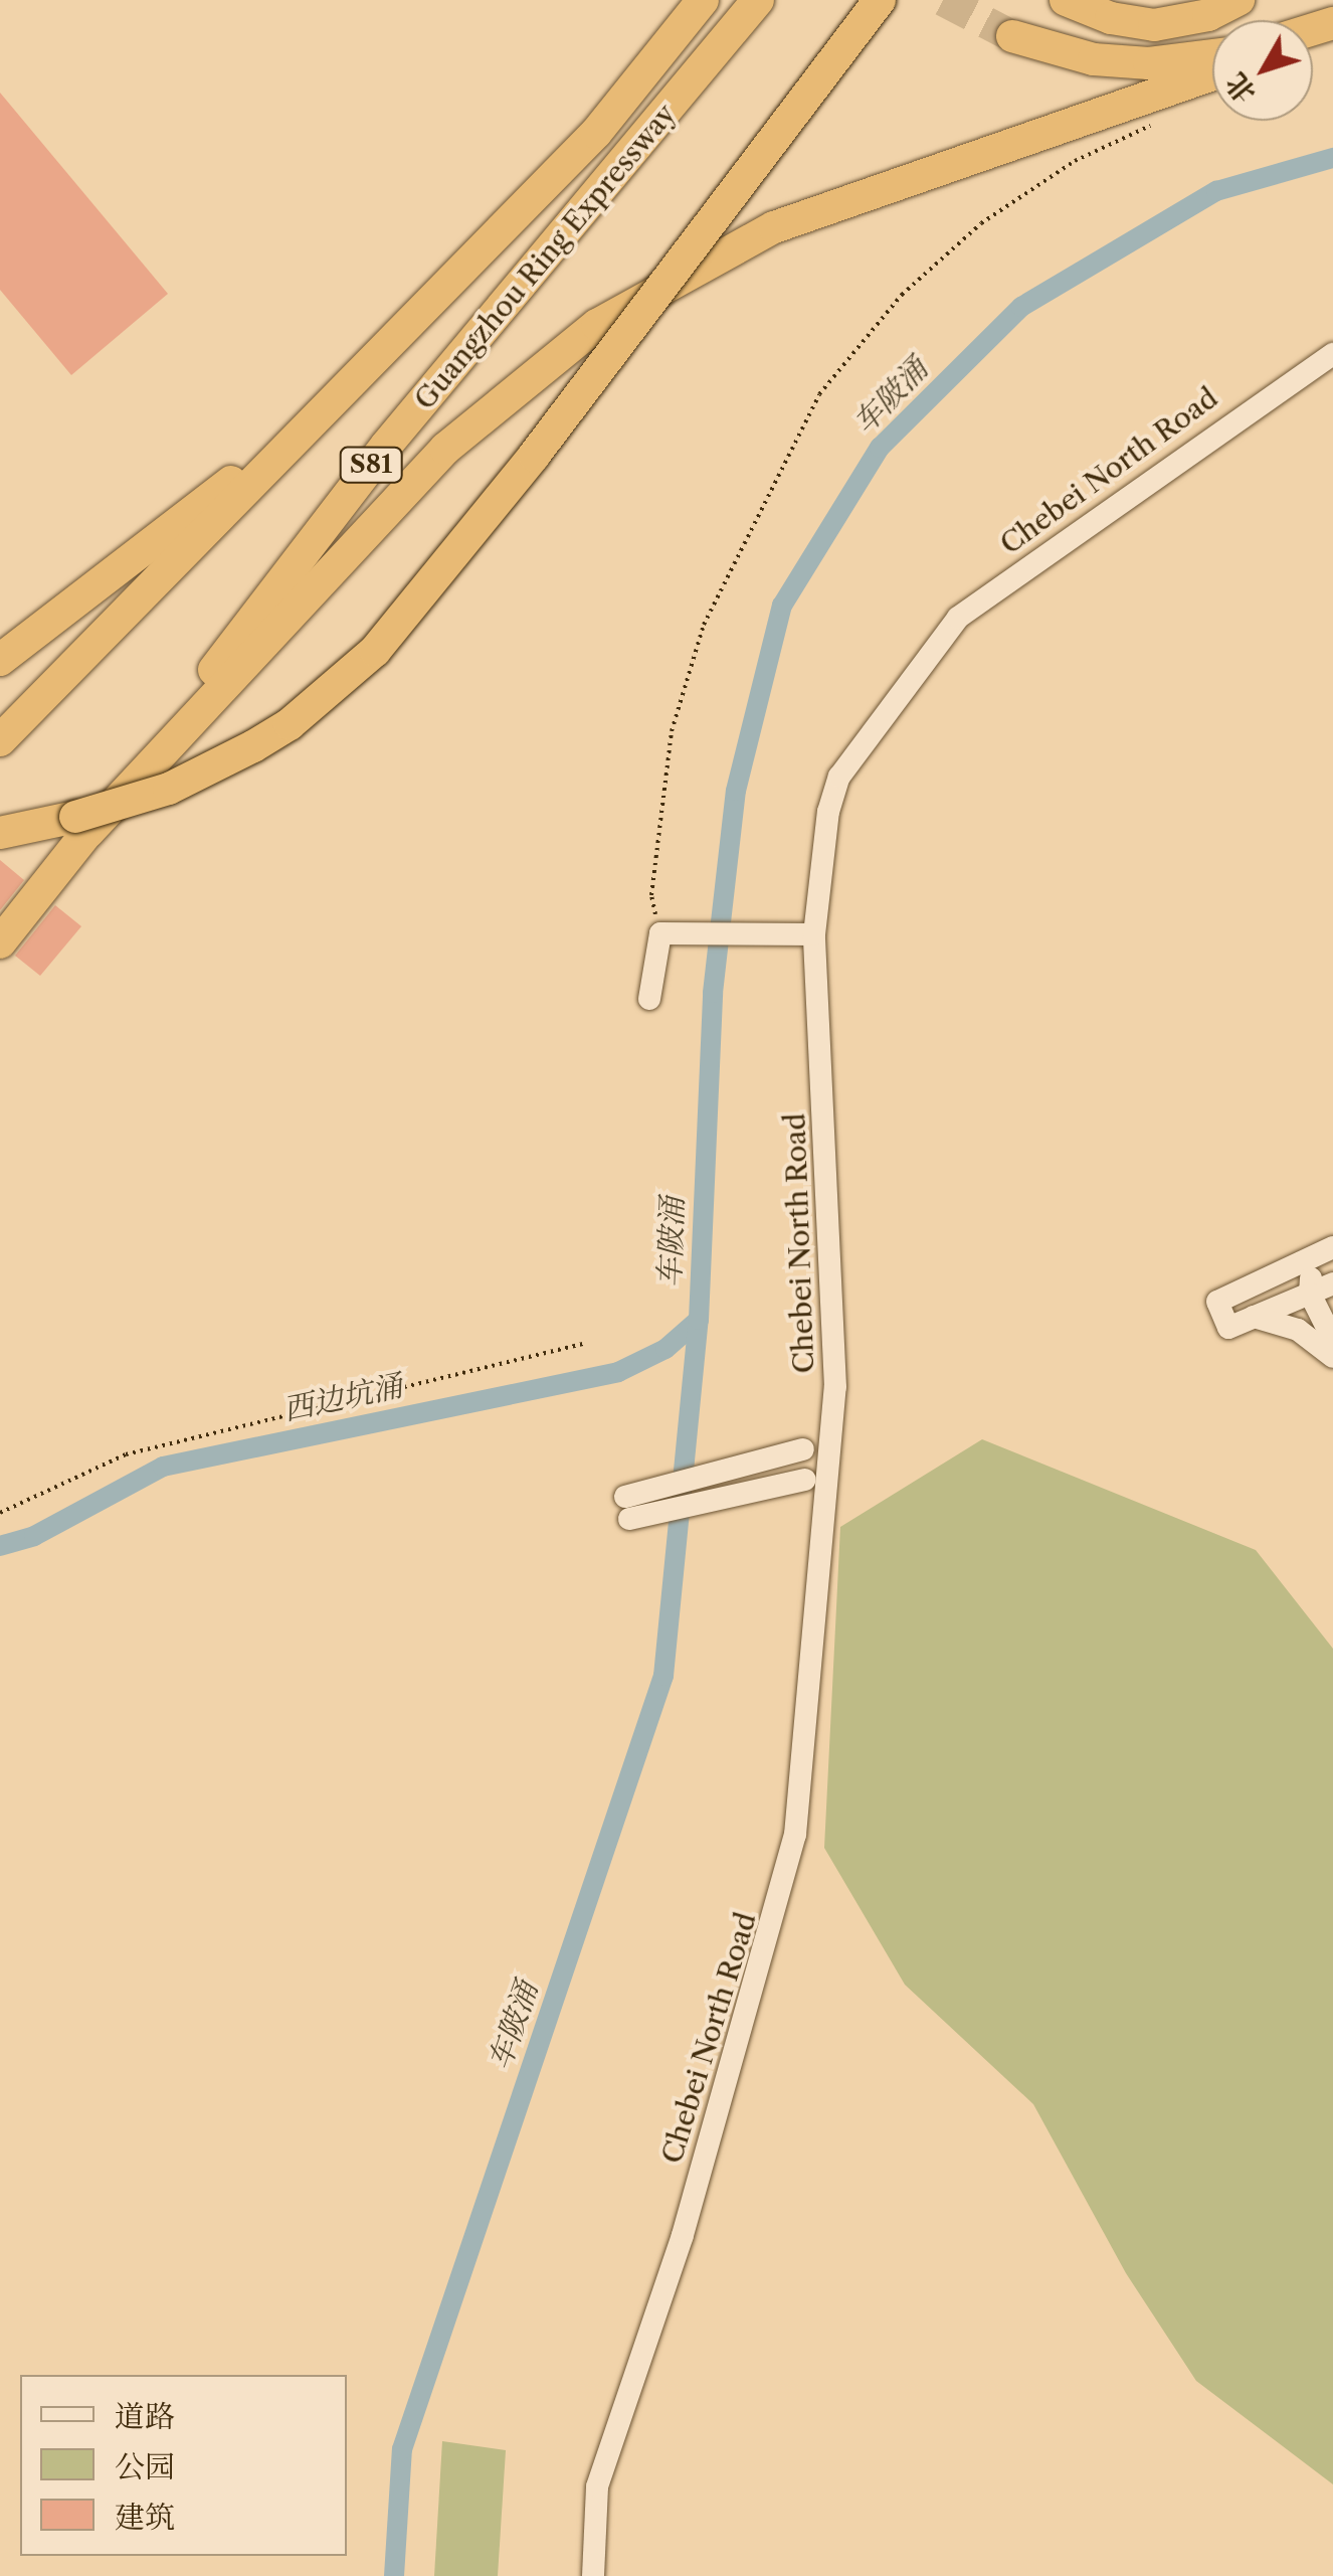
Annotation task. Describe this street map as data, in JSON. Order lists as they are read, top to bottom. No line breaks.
{"streets":{"highway":["Guangzhou Ring Expressway","S81"],"street":["Chebei North Road"]},"water":["车陂涌","西边坑涌"],"legend":["道路","公园","建筑"],"north":"bottom left"}
